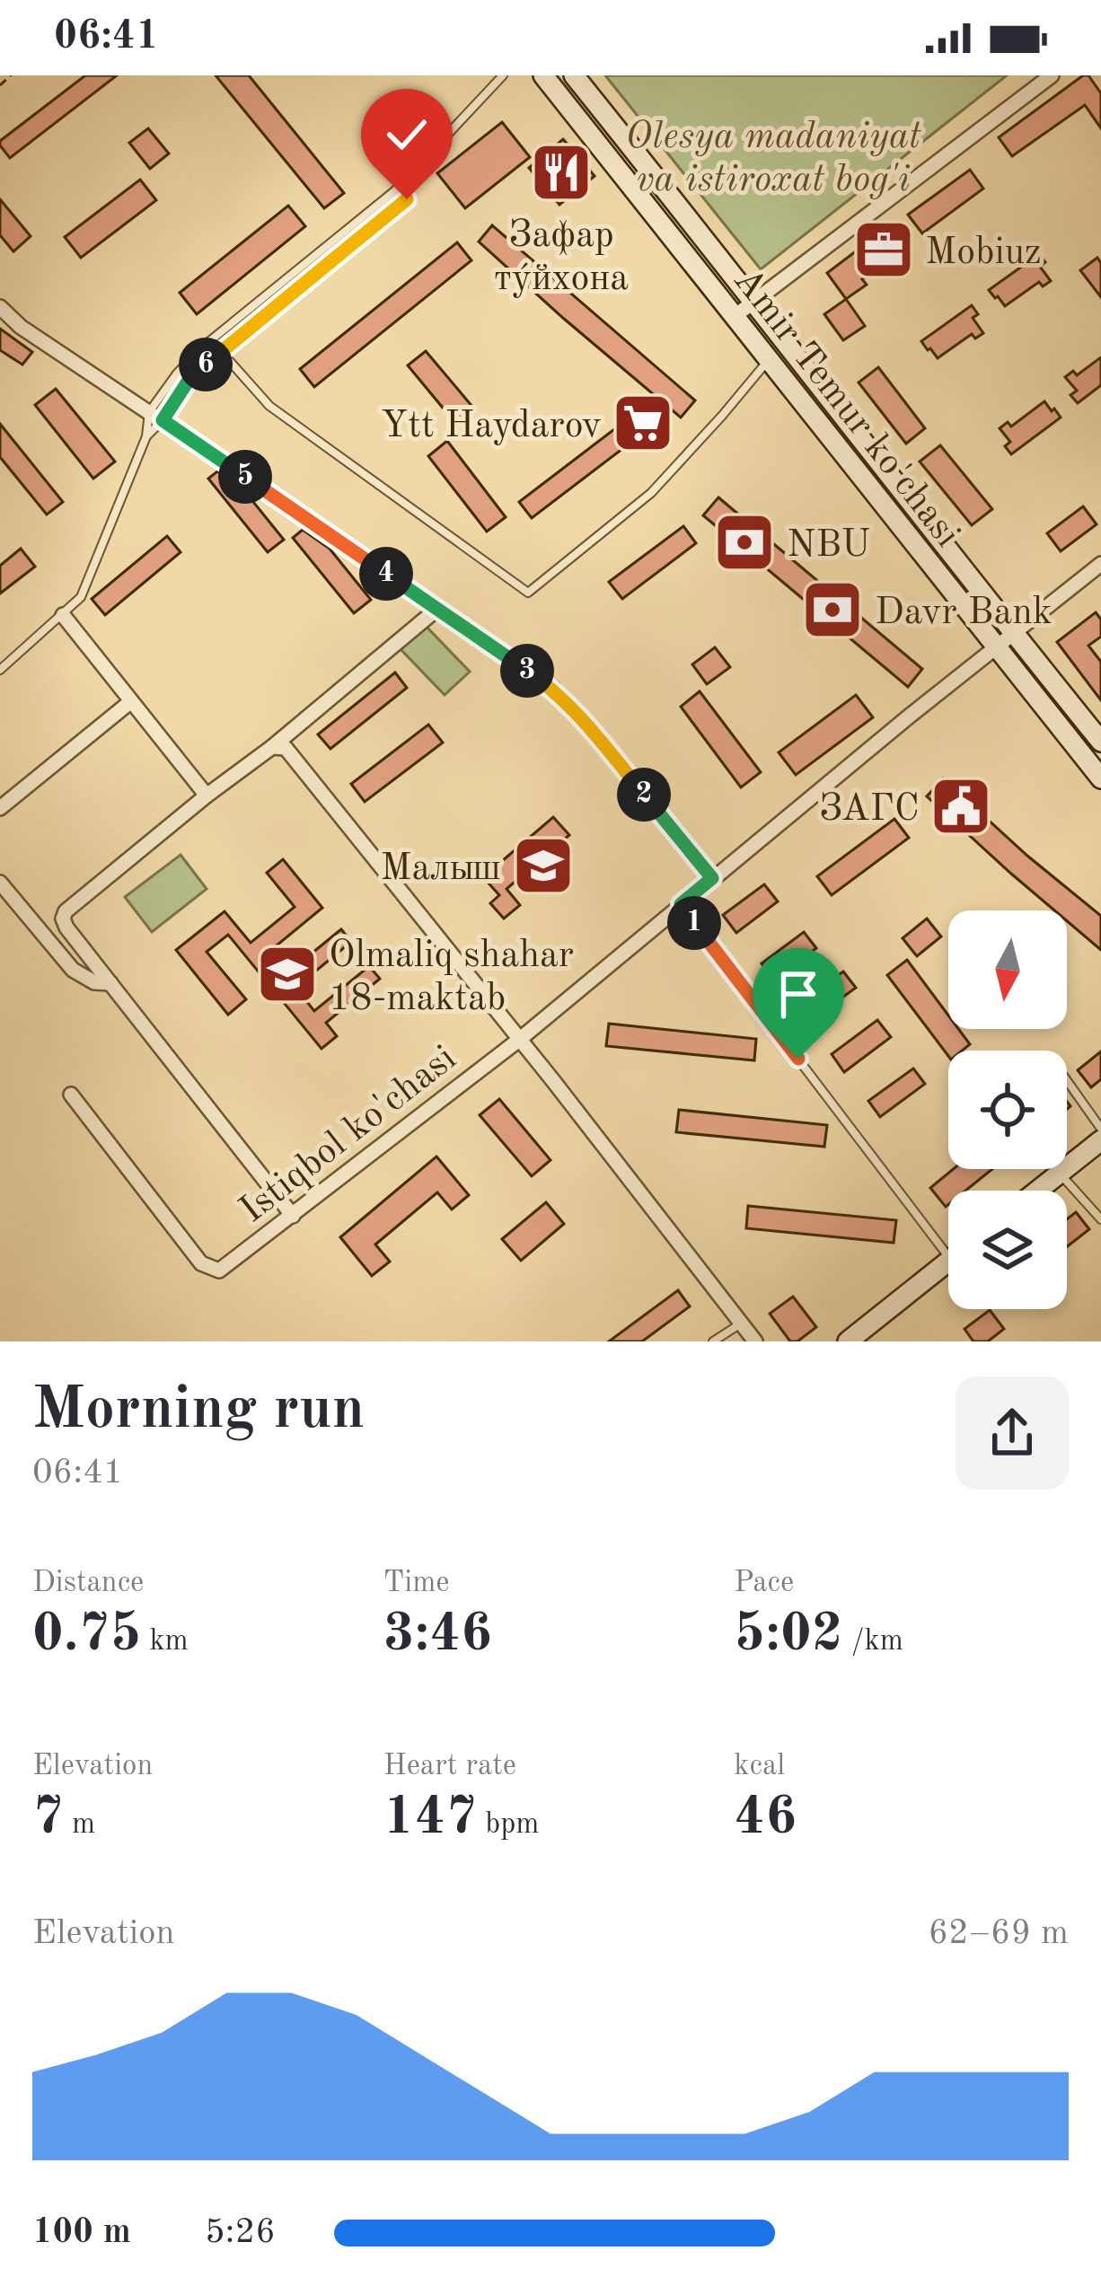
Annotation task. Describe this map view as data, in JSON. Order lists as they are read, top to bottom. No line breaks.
{"streets":{"main road":["Amir Temur ko'chasi"],"street":["Istiqbol ko'chasi"]},"crossings":[["Amir Temur ko'chasi","Istiqbol ko'chasi"]],"parks":["Olesya madaniyat va istiroxat bog'i"],"places":{"restaurant":["Зафар тýйхона"],"office":["Mobiuz"],"supermarket":["Ytt Haydarov"],"bank":["NBU","Davr Bank"],"public building":["ЗАГС"],"school or university":["Малыш","Olmaliq shahar 18-maktab"]},"north":"bottom","page":{"status":"06:41","pins":["6","5","4","3","2","1"],"heading":["Morning run","06:41"],"stats":[["Distance","0.75 km"],["Time","3:46"],["Pace","5:02 /km"],["Elevation","7 m"],["Heart rate","147 bpm"],["kcal","46"]],"chart":["Elevation","62–69 m"],"list":[{"name":"100 m","note":"5:26"}]}}
